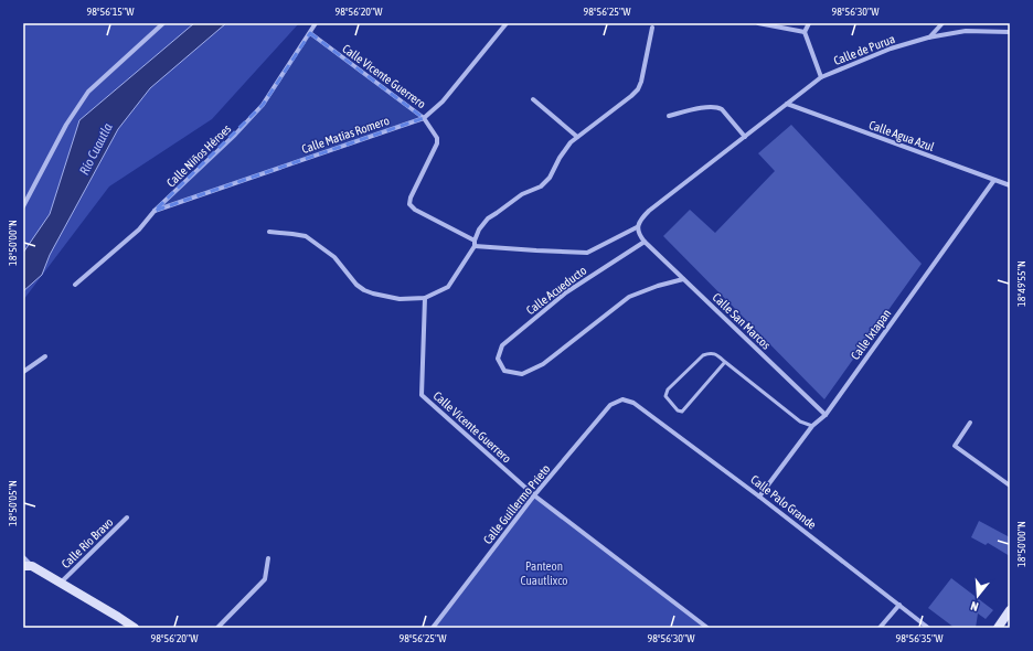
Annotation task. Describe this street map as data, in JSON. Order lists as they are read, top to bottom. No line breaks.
{"streets":{"street":["Calle de Purua","Calle Vicente Guerrero","Calle Matías Romero","Calle Agua Azul","Calle Niños Héroes","Calle Acueducto","Calle San Marcos","Calle Ixtapan","Calle Palo Grande","Calle Guillermo Prieto","Calle Río Bravo"]},"crossings":[["Calle de Purua","Calle Agua Azul"],["Calle Vicente Guerrero","Calle Matías Romero"],["Calle Vicente Guerrero","Calle Niños Héroes"],["Calle Vicente Guerrero","Calle Guillermo Prieto"],["Calle Matías Romero","Calle Niños Héroes"],["Calle Agua Azul","Calle Ixtapan"],["Calle Acueducto","Calle San Marcos"],["Calle San Marcos","Calle Ixtapan"],["Calle Ixtapan","Calle Palo Grande"],["Calle Palo Grande","Calle Guillermo Prieto"]],"water":["Río Cuautla"],"parks":["Panteon Cuautlixco"],"north":"bottom","coordinates":["98°56'15\"W","98°56'20\"W","98°56'25\"W","98°56'30\"W","18°50'00\"N","18°49'55\"N","18°50'05\"N","98°56'35\"W"]}
